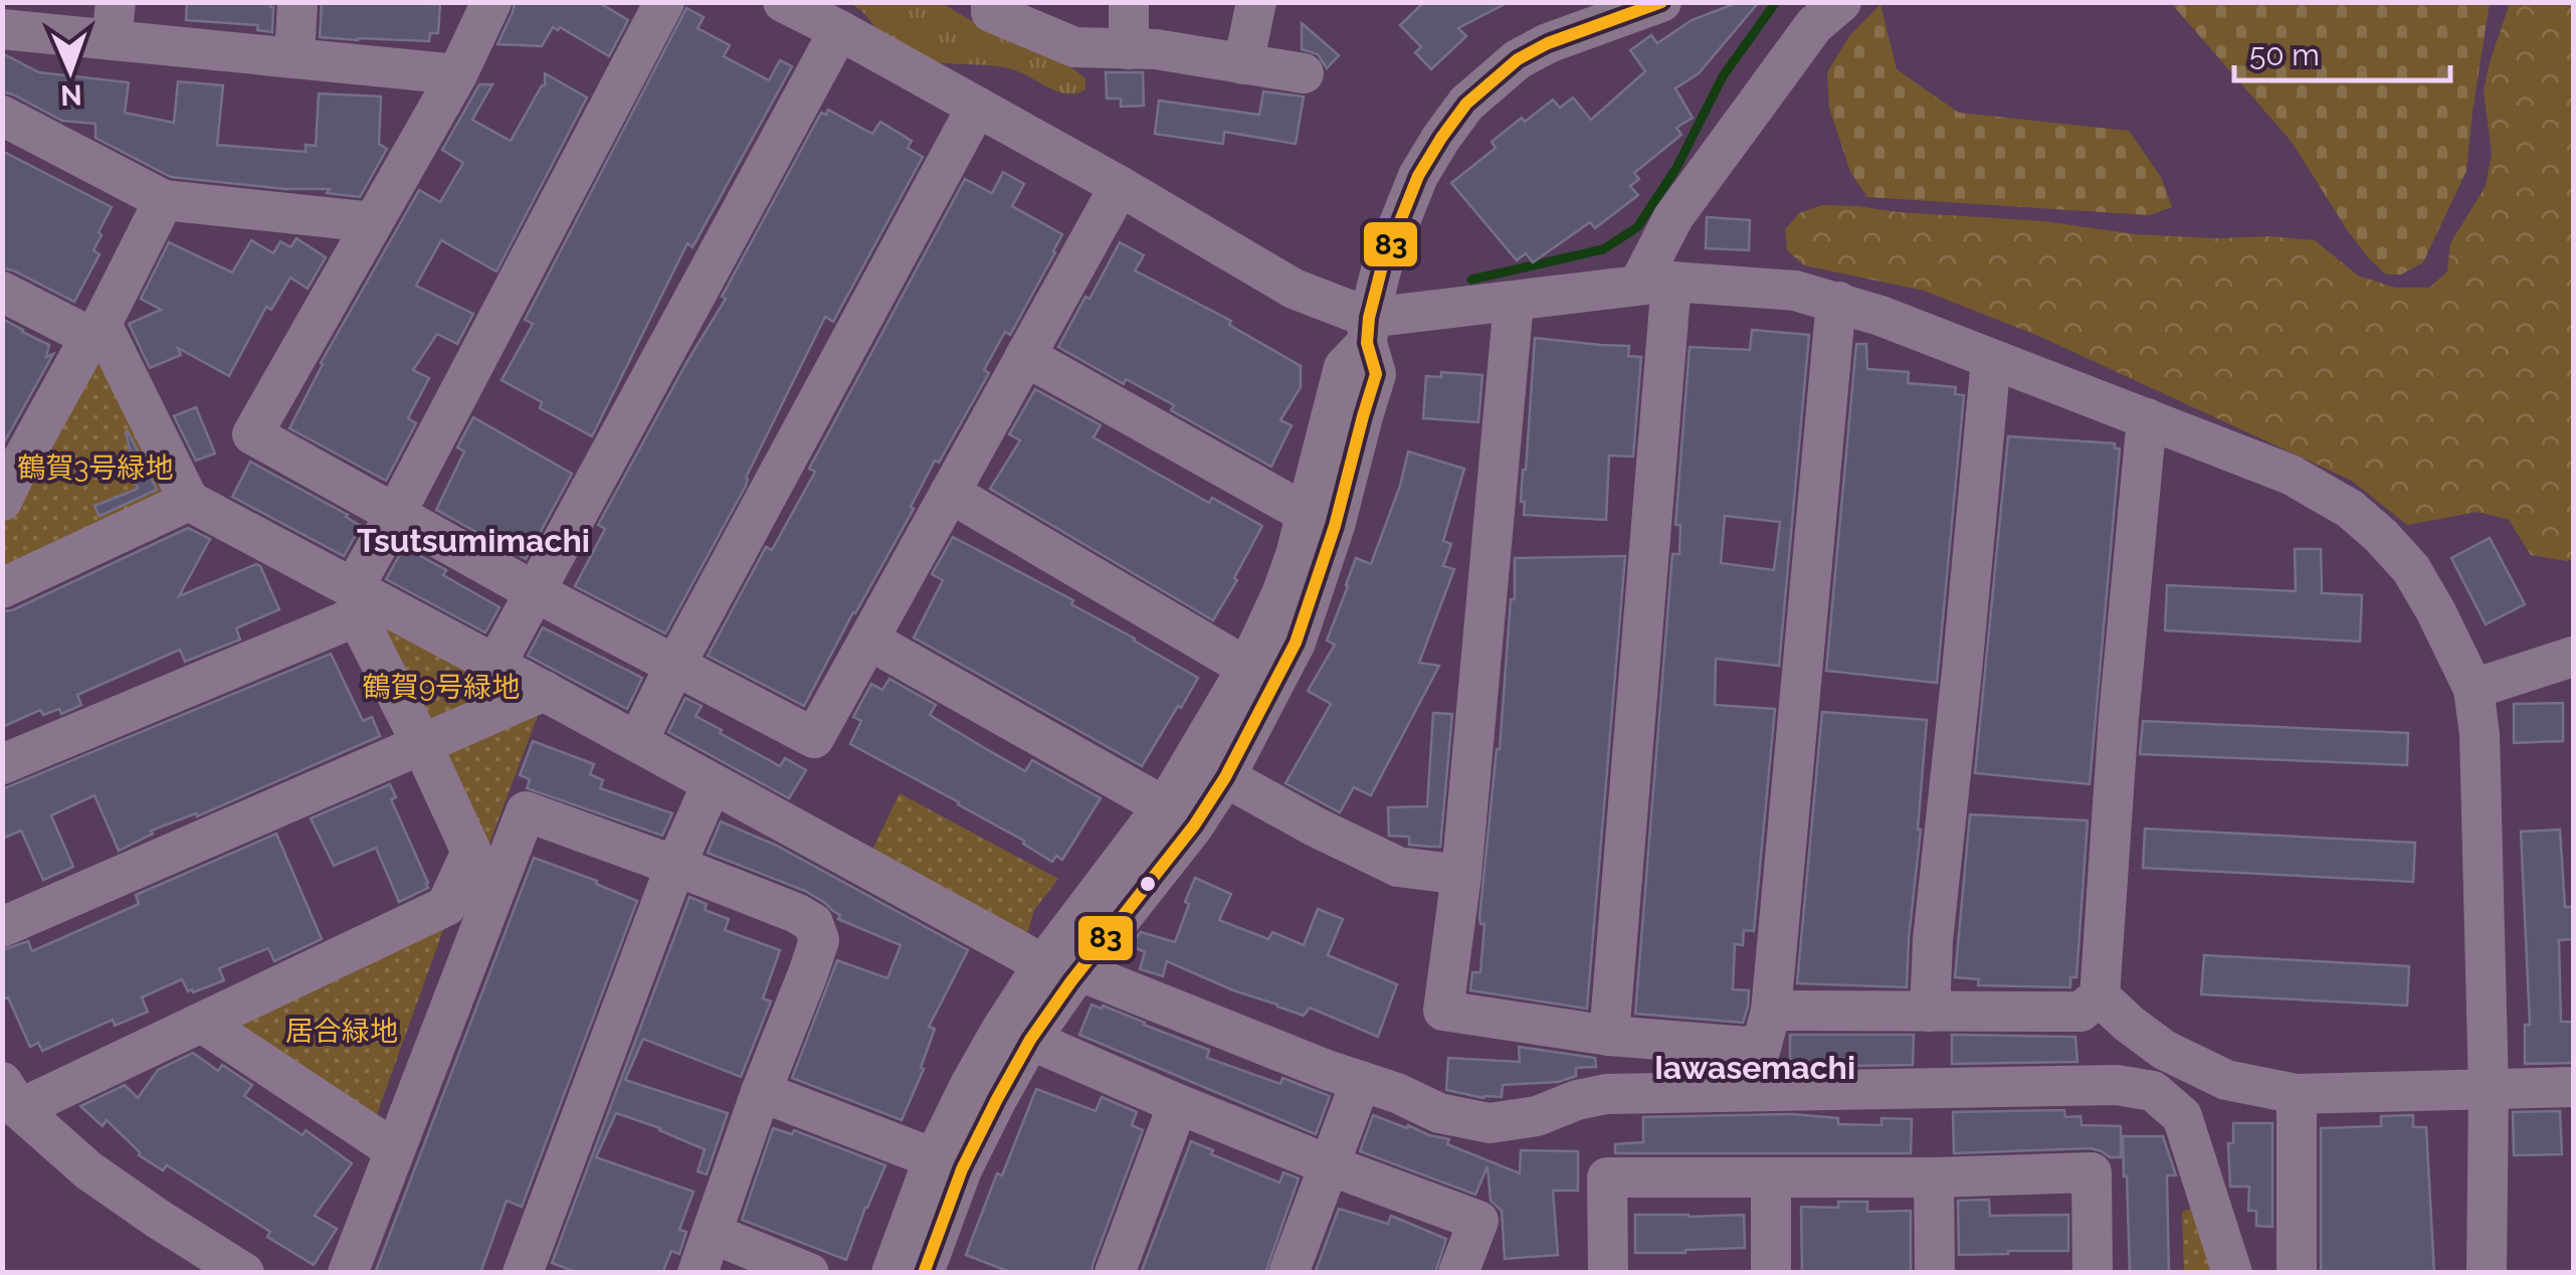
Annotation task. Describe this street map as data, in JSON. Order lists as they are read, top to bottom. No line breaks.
{"districts":["Tsutsumimachi","Iawasemachi"],"parks":["鶴賀3号緑地","鶴賀9号緑地","居合緑地"],"lines":["transit line 83"],"scale_bar":"50 m","north":"bottom"}
